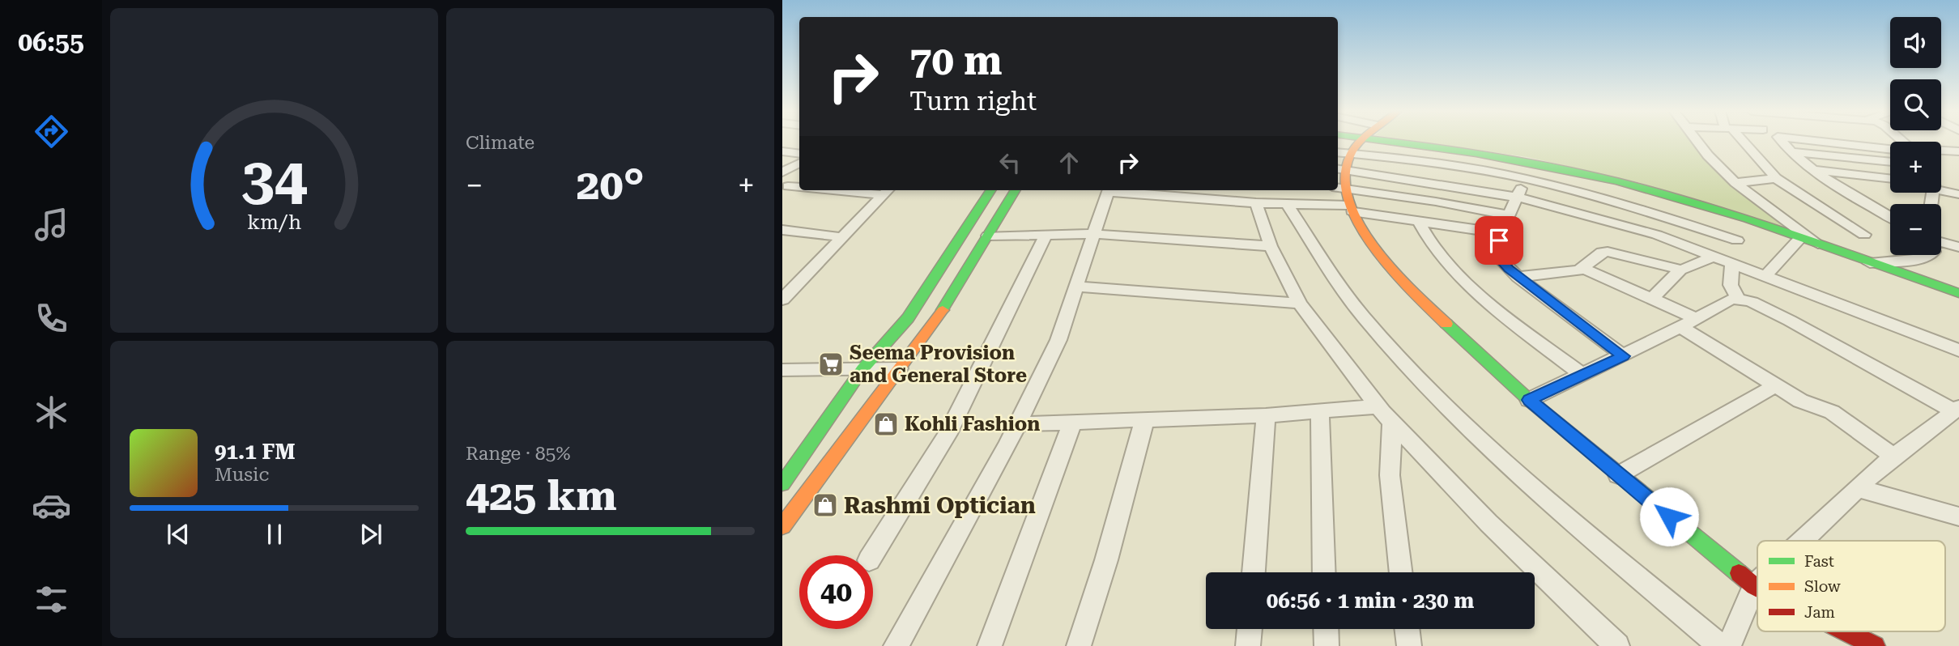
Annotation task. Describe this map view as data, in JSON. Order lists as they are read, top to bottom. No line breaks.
{"places":{"supermarket":["Seema Provision and General Store"],"shop":["Kohli Fashion","Rashmi Optician"]},"legend":["Fast","Slow","Jam"],"page":{"tabs":"06:55","tile":["Climate",["Range · 85%","425 km"]],"map_buttons":["+","−"],"turn":["70 m","Turn right"],"heat":["−","20°","+"],"song":["91.1 FM","Music"],"limit":"40","trip":"06:56 · 1 min · 230 m","gauge":["34","km/h"]}}
